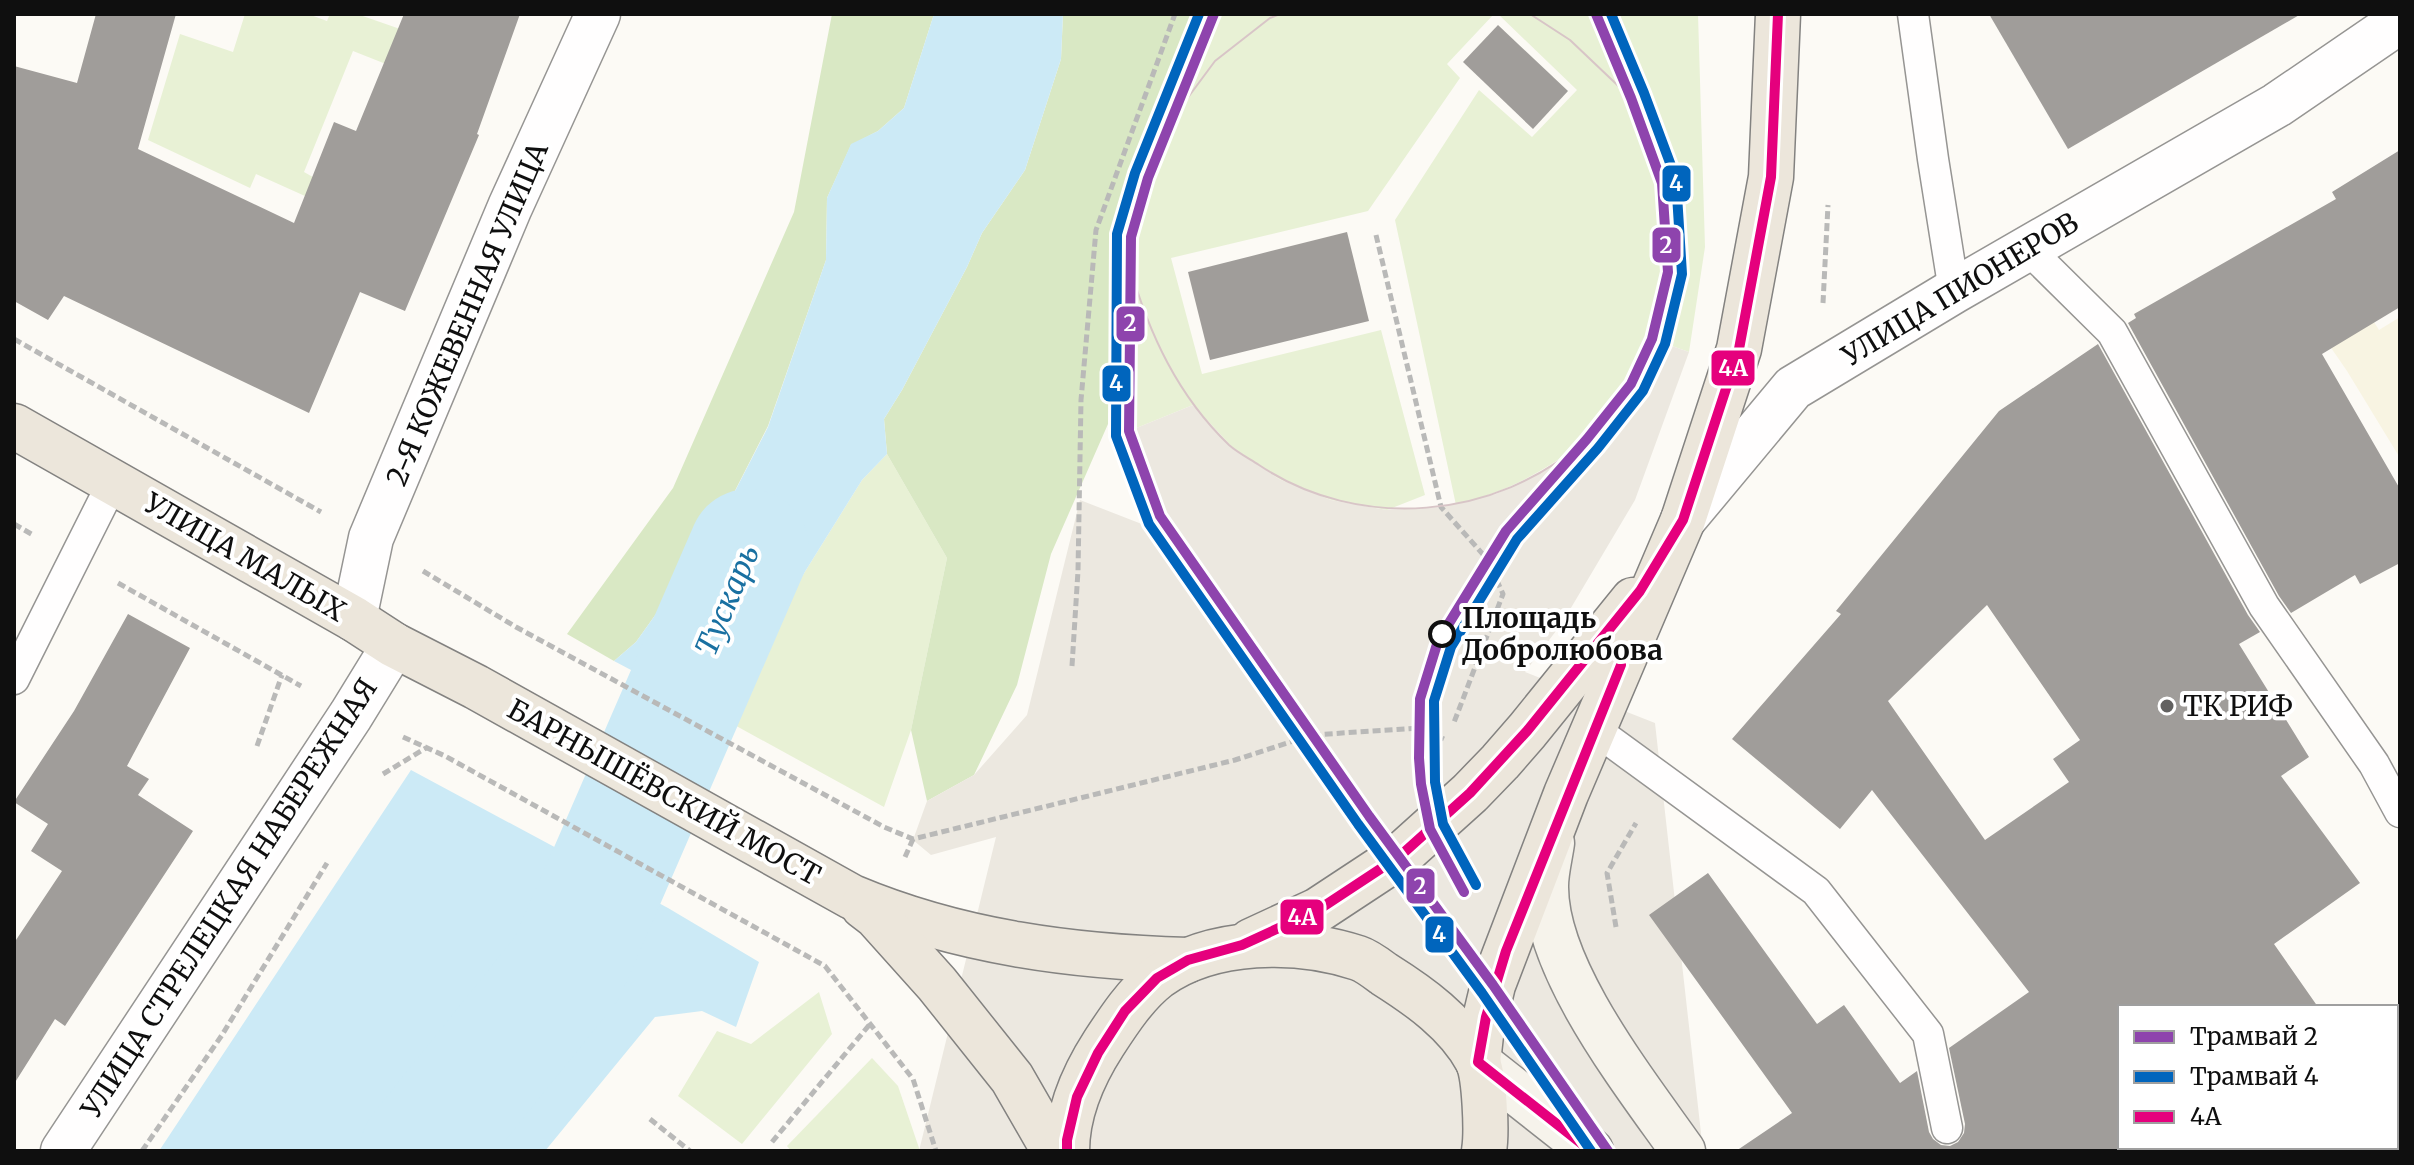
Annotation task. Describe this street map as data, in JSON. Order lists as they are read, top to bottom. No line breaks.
{"streets":{"main road":["УЛИЦА МАЛЫХ","БАРНЫШЁВСКИЙ МОСТ"],"street":["УЛИЦА ПИОНЕРОВ","2-Я КОЖЕВЕННАЯ УЛИЦА","УЛИЦА СТРЕЛЕЦКАЯ НАБЕРЕЖНАЯ"]},"crossings":[["2-Я КОЖЕВЕННАЯ УЛИЦА","УЛИЦА МАЛЫХ"],["УЛИЦА МАЛЫХ","БАРНЫШЁВСКИЙ МОСТ"],["УЛИЦА МАЛЫХ","УЛИЦА СТРЕЛЕЦКАЯ НАБЕРЕЖНАЯ"]],"water":["Тускарь"],"places":["Площадь Добролюбова","ТК РИФ"],"lines":["tram line 2","tram line 4","transit line 4А"],"legend":["Трамвай 2","Трамвай 4","4А"]}
